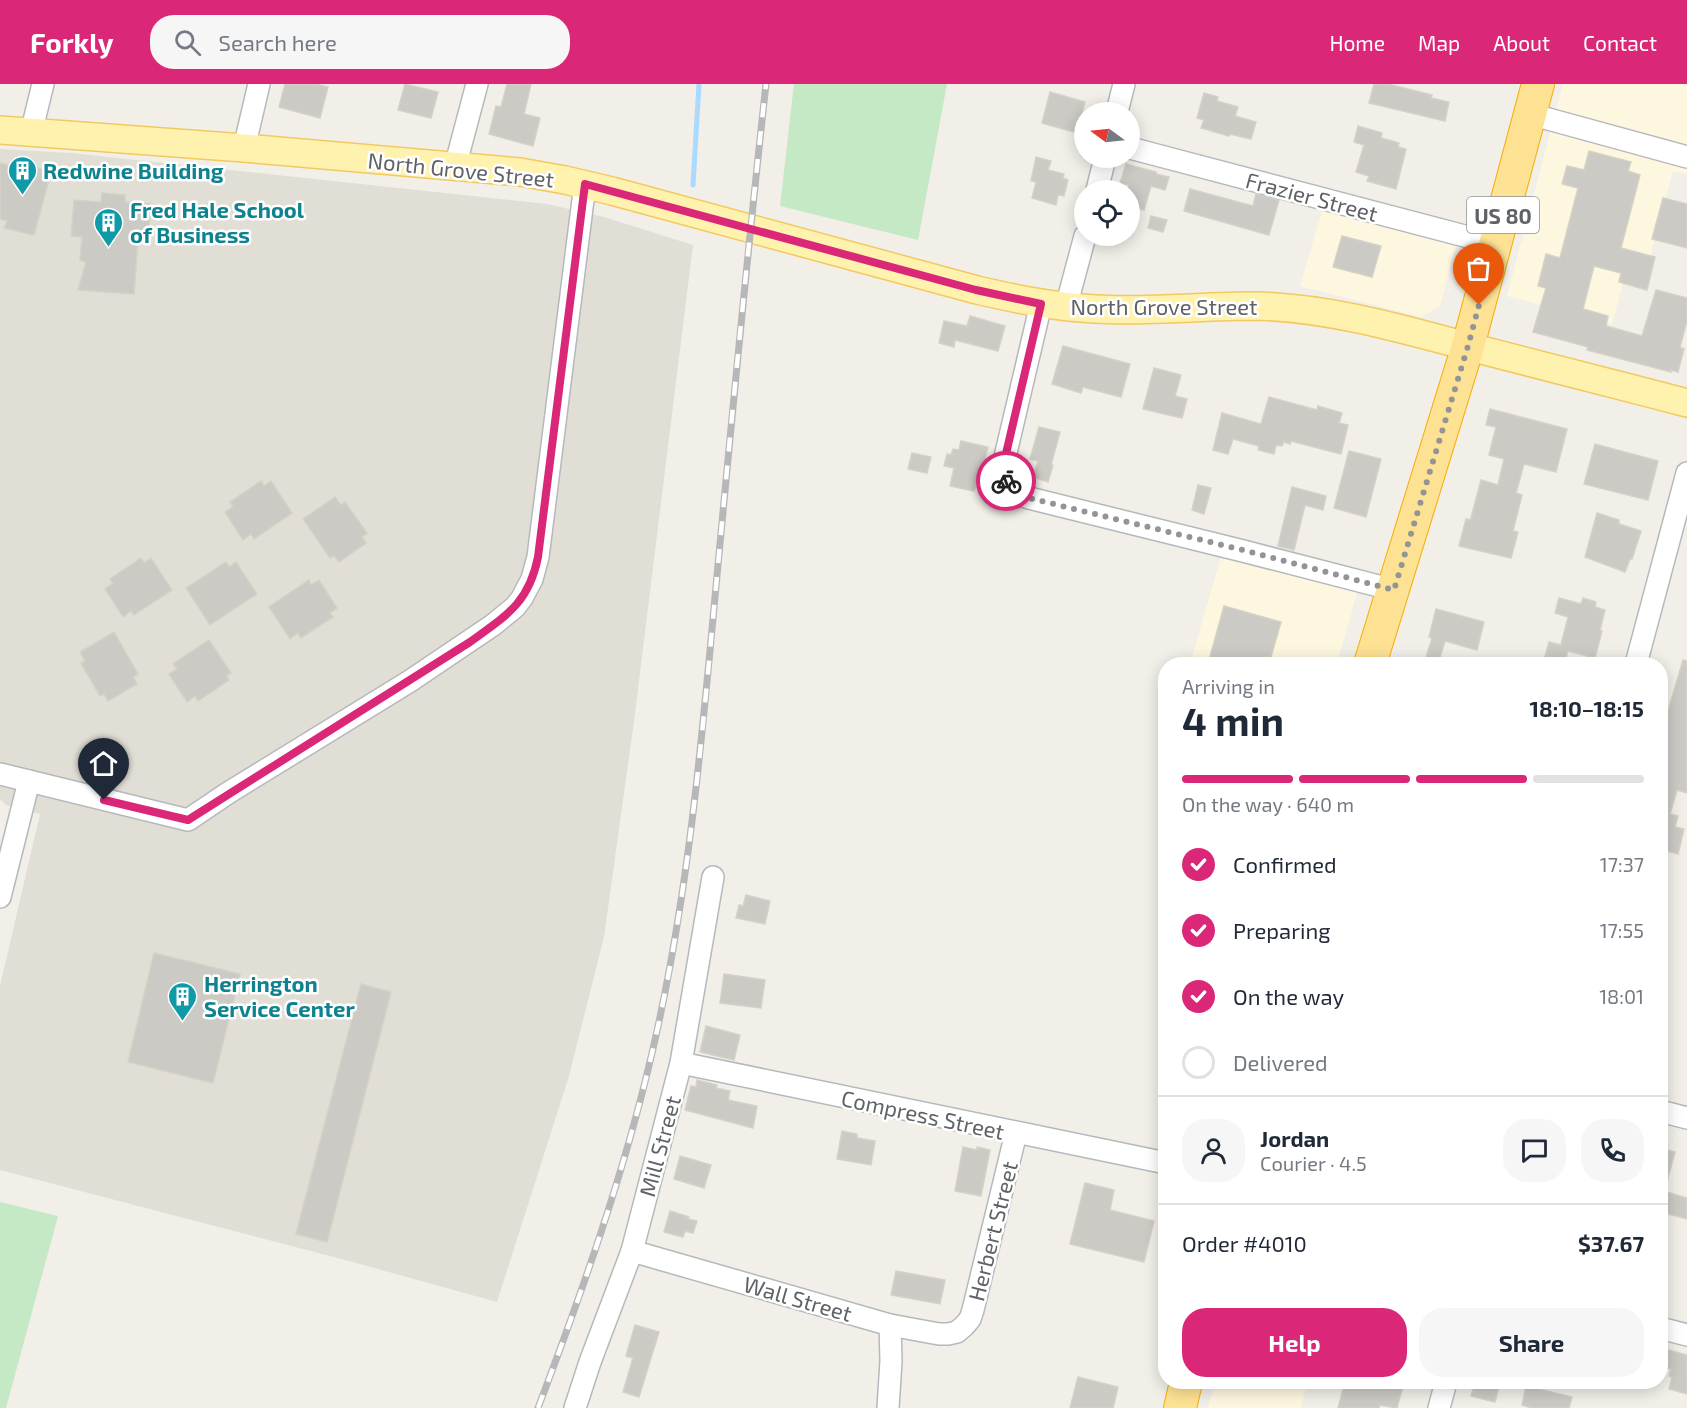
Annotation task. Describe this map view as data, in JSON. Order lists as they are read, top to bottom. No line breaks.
{"streets":{"highway":["US 80"],"main road":["North Grove Street"],"street":["Frazier Street","Compress Street","Mill Street","Herbert Street","Wall Street"]},"crossings":[["North Grove Street","US 80"],["Frazier Street","US 80"],["Compress Street","Mill Street"],["Compress Street","Herbert Street"],["Mill Street","Wall Street"],["Herbert Street","Wall Street"]],"places":{"building":["Redwine Building","Fred Hale School of Business","Herrington Service Center"]},"north":"left","page":{"header":"Forkly","search":"Search here","nav":["Home","Map","About","Contact"],"heading":["4 min","Arriving in","18:10–18:15"],"panel":["Jordan","Courier · 4.5","Order #4010","$37.67"],"bar":"On the way · 640 m","list":[["Confirmed","17:37"],["Preparing","17:55"],["On the way","18:01"],"Delivered"],"buttons":["Help","Share"]}}
